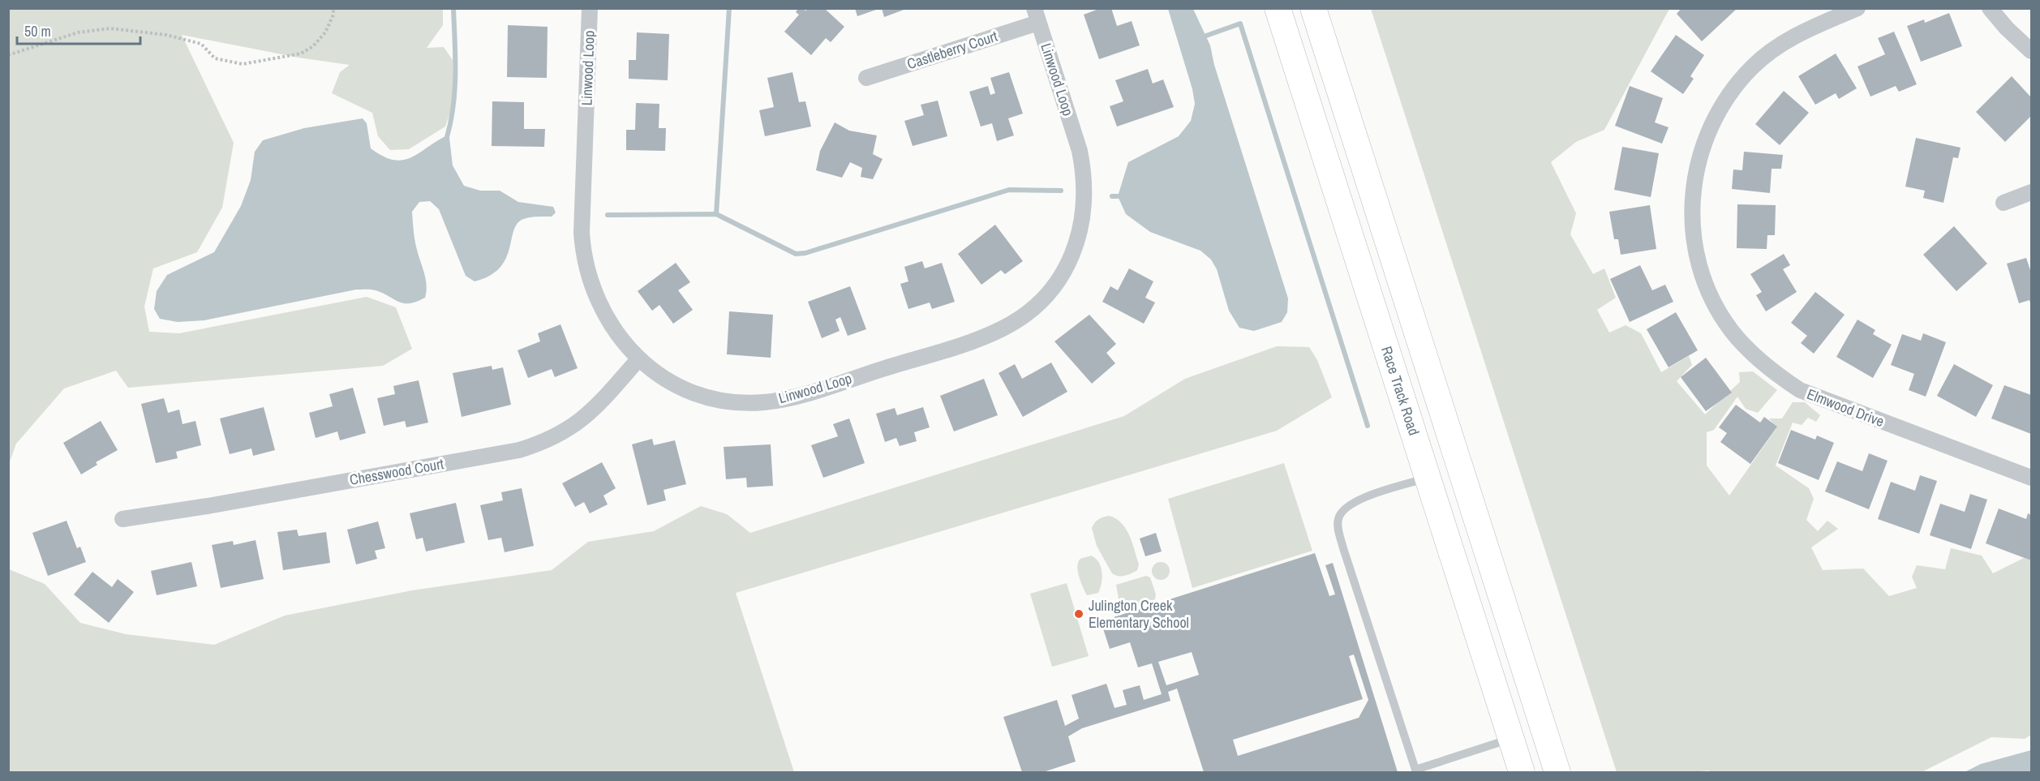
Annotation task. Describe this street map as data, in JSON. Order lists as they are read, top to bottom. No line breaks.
{"streets":{"main road":["Race Track Road"],"street":["Castleberry Court","Linwood Loop","Elmwood Drive","Chesswood Court"]},"crossings":[["Castleberry Court","Linwood Loop"],["Linwood Loop","Chesswood Court"]],"places":["Julington Creek Elementary School"],"scale_bar":"50 m"}
